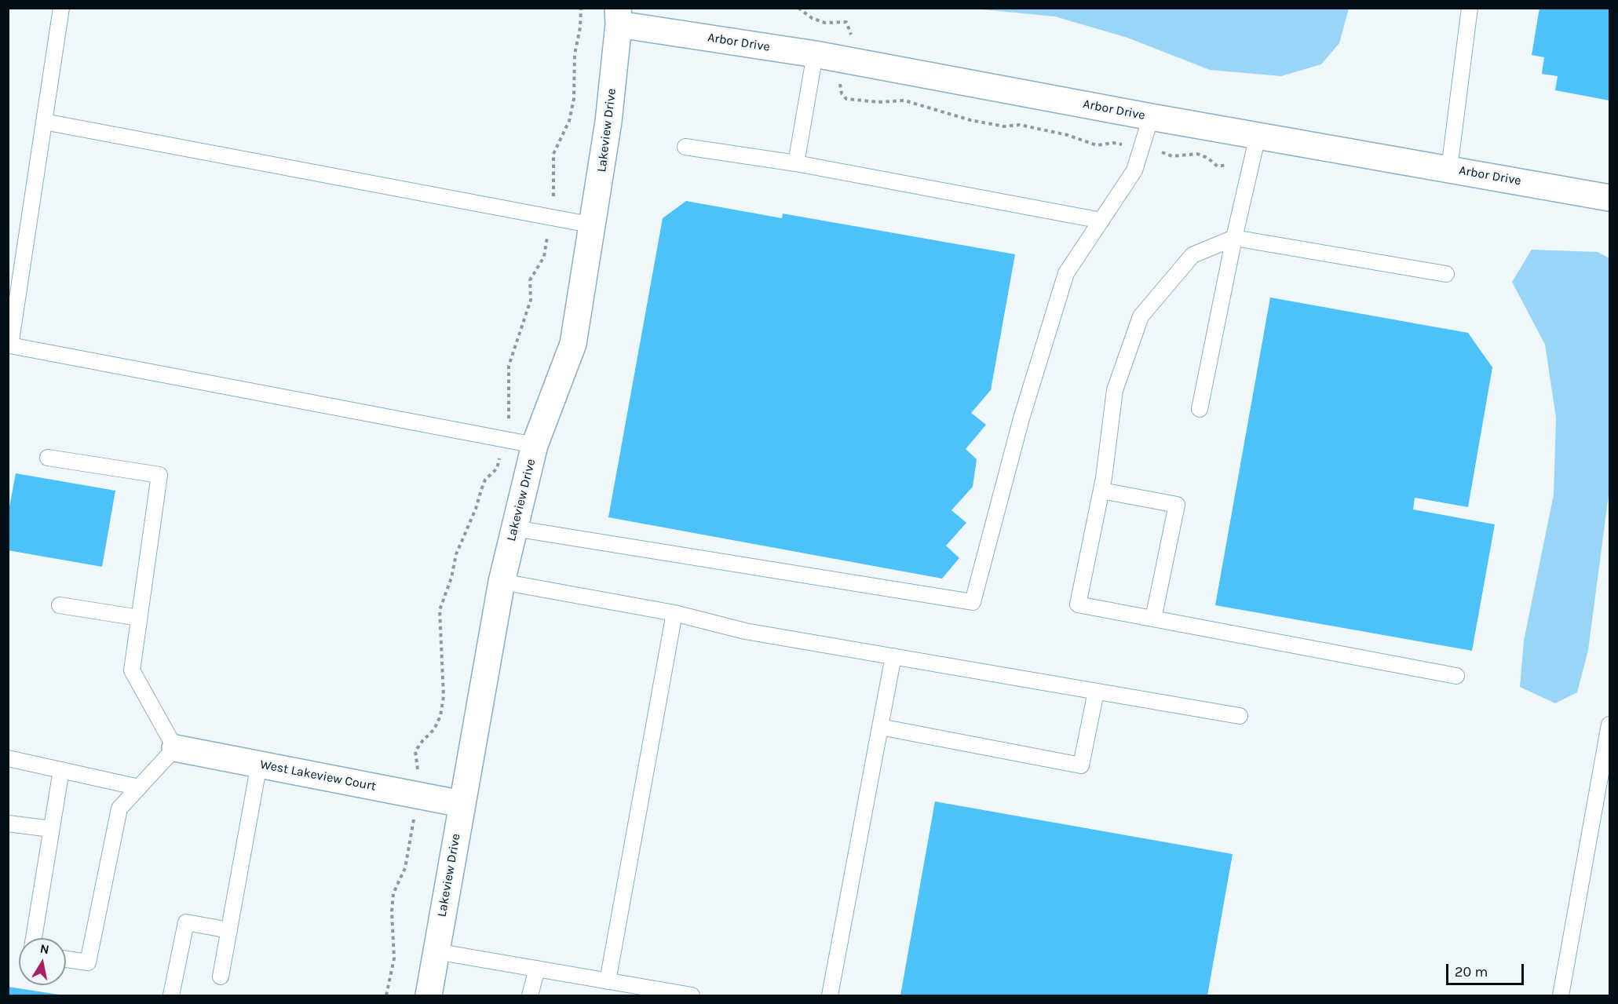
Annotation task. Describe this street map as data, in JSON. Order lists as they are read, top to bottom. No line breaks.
{"streets":{"street":["Arbor Drive","Lakeview Drive","West Lakeview Court"]},"crossings":[["Arbor Drive","Lakeview Drive"],["Lakeview Drive","West Lakeview Court"]],"scale_bar":"20 m","north":"top"}
